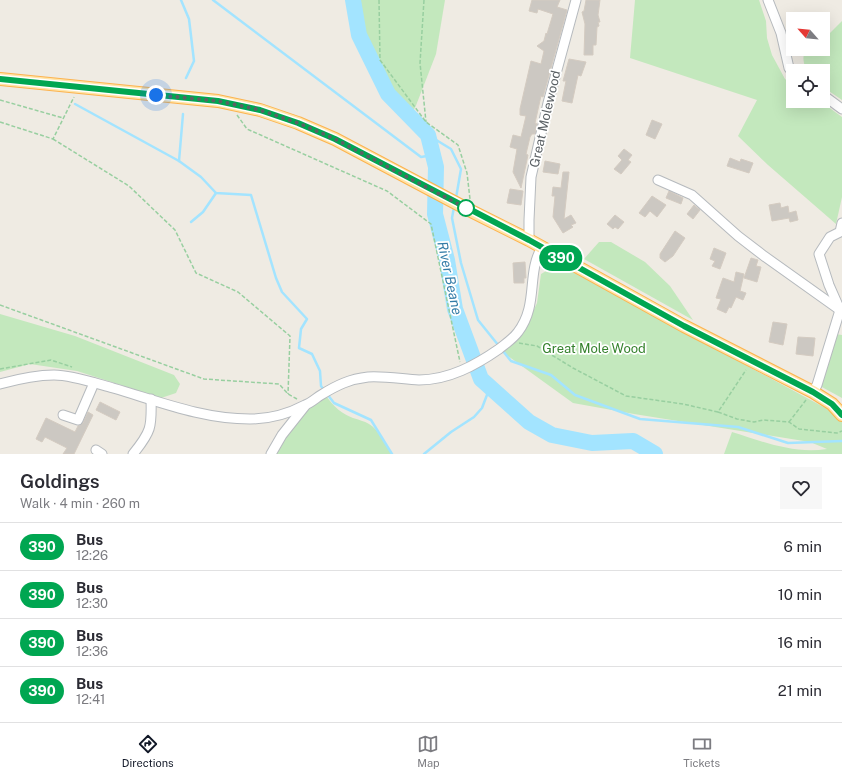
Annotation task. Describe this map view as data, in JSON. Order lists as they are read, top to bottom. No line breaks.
{"streets":{"street":["Great Molewood"]},"water":["River Beane"],"parks":["Great Mole Wood"],"lines":["bus line 390"],"north":"top left","page":{"on_map":"390","heading":["Goldings","Walk · 4 min · 260 m"],"list":[{"mark":"390","name":"Bus","note":"12:26","value":"6 min"},{"mark":"390","name":"Bus","note":"12:30","value":"10 min"},{"mark":"390","name":"Bus","note":"12:36","value":"16 min"},{"mark":"390","name":"Bus","note":"12:41","value":"21 min"}],"tabs":["Directions","Map","Tickets"]}}
